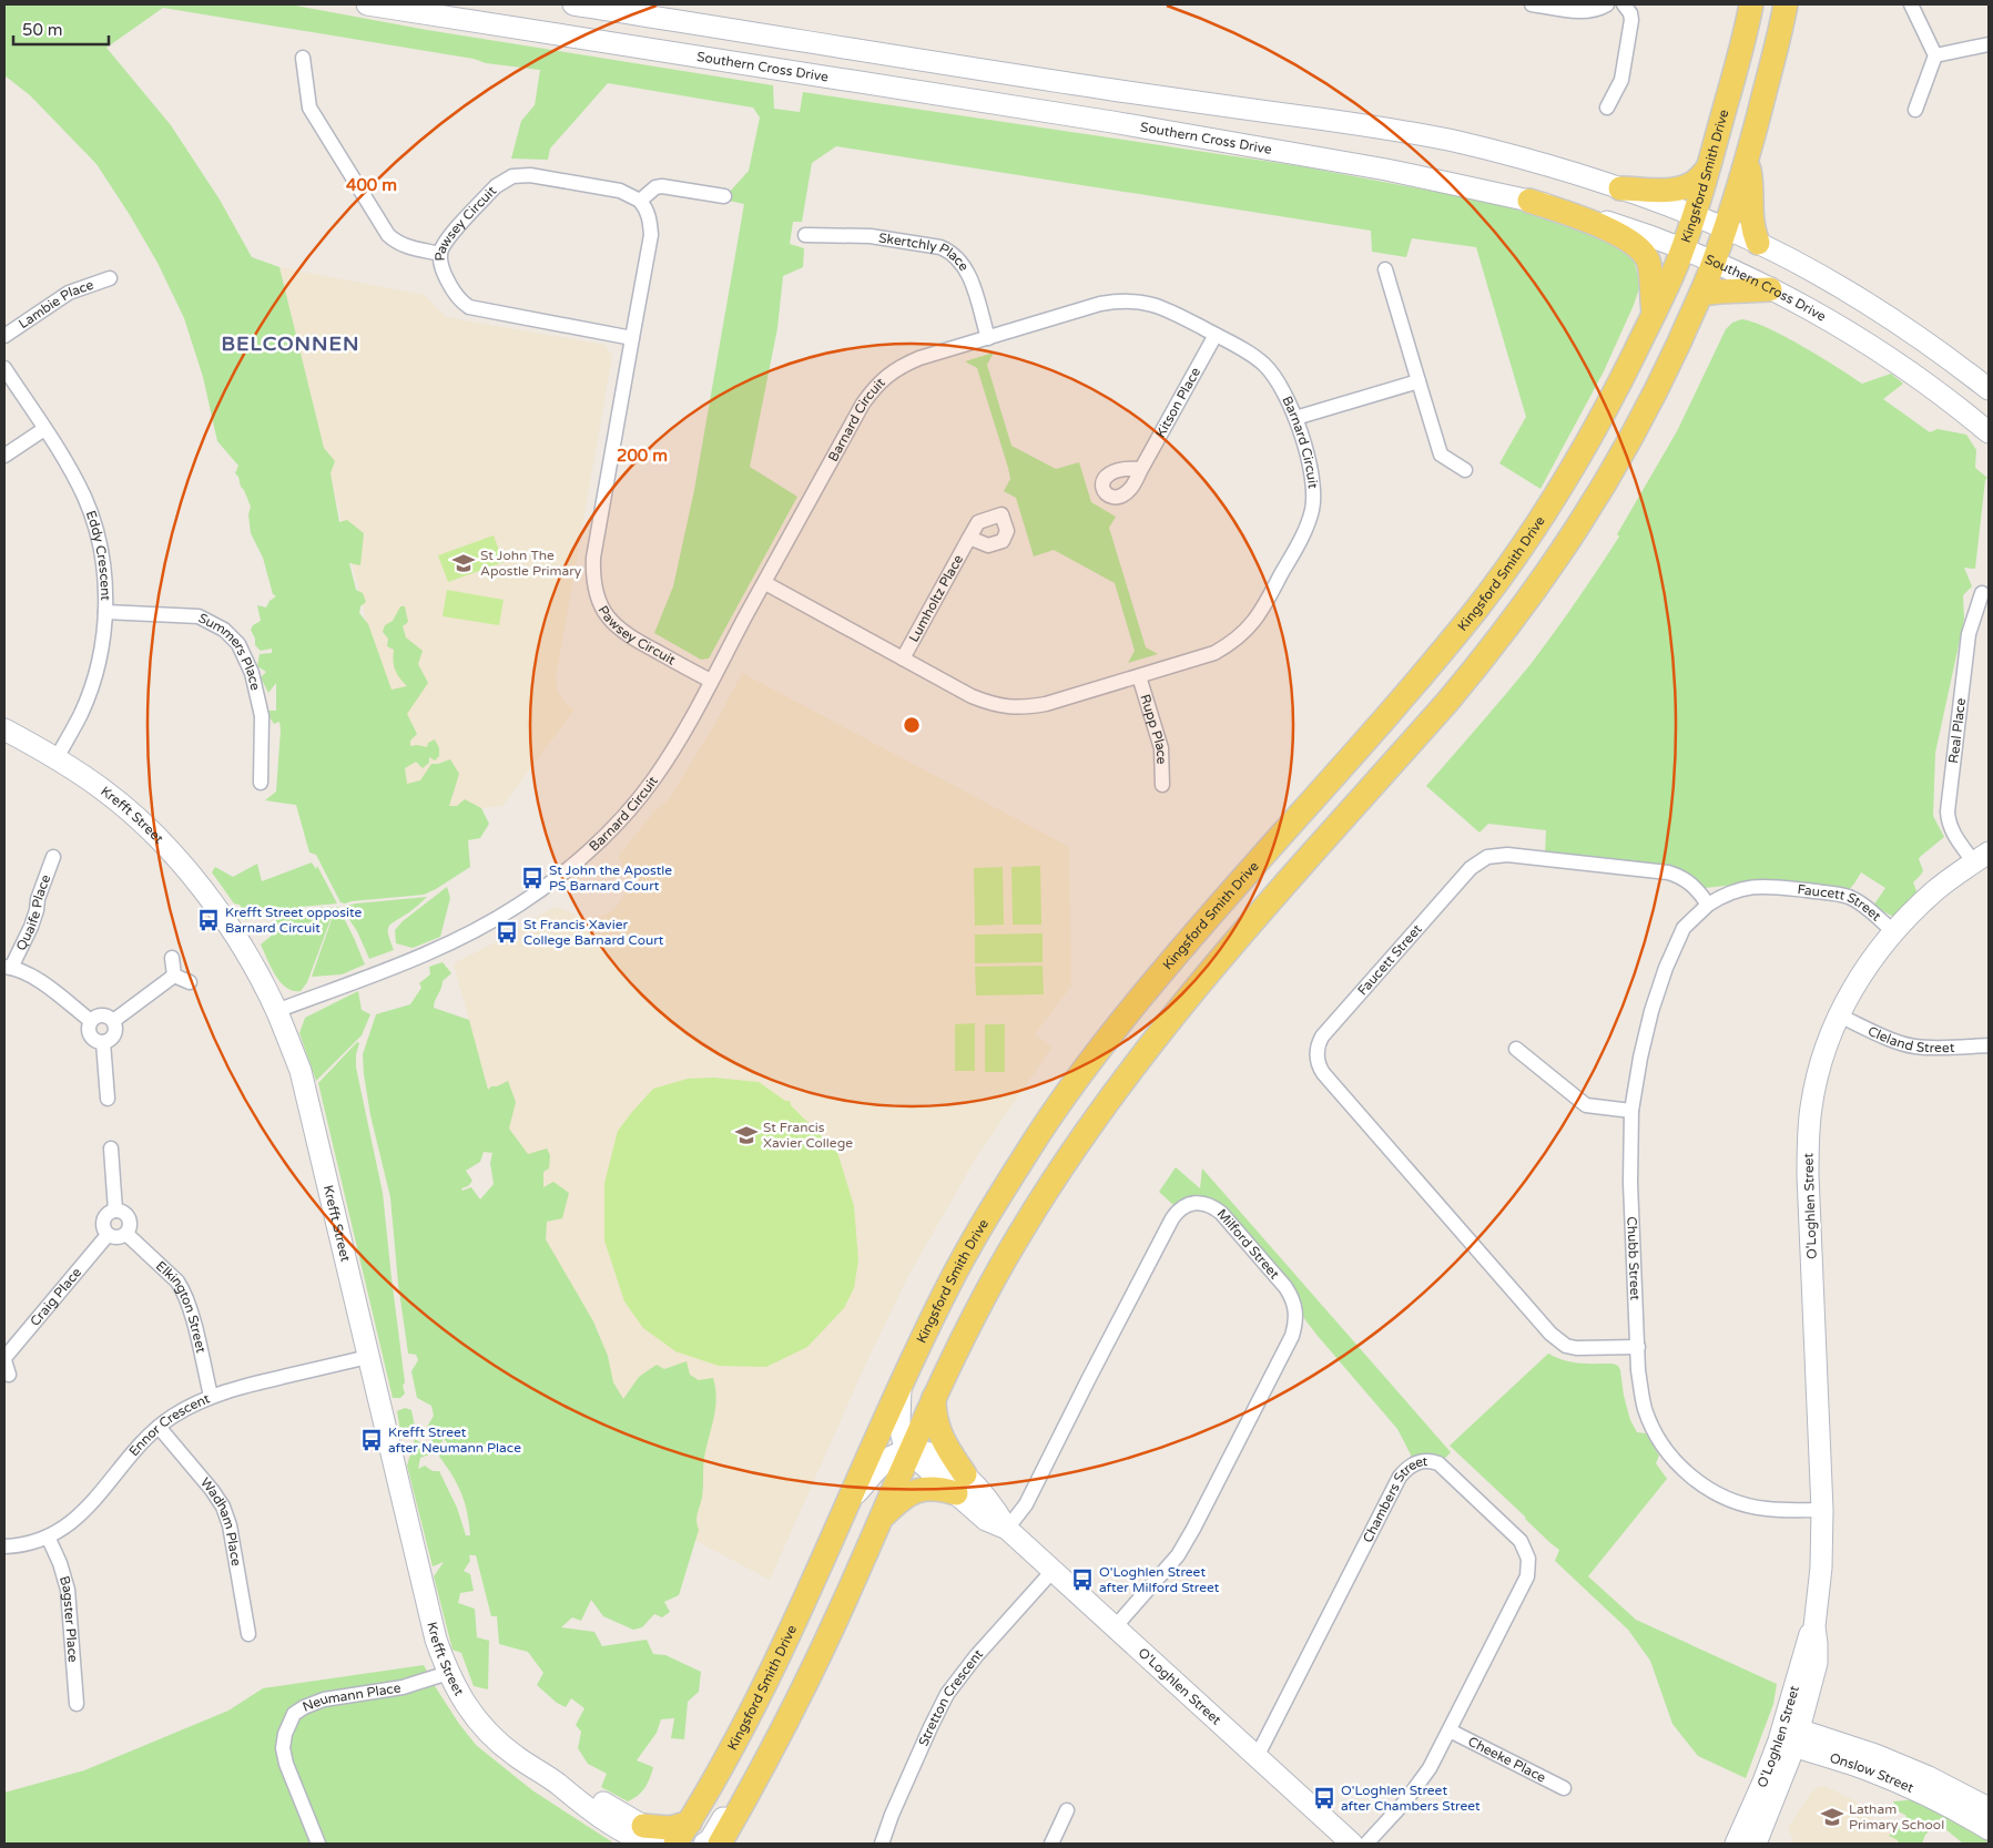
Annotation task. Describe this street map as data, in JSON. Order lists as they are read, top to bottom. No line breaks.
{"streets":{"main road":["Kingsford Smith Drive"],"street":["Southern Cross Drive","Pawsey Circuit","Skertchly Place","Lambie Place","Kitson Place","Barnard Circuit","Eddy Crescent","Lumholtz Place","Summers Place","Rupp Place","Real Place","Krefft Street","Faucett Street","Quaife Place","Cleland Street","O'Loghlen Street","Milford Street","Chubb Street","Craig Place","Elkington Street","Ennor Crescent","Chambers Street","Wadham Place","Bagster Place","Neumann Place","Stretton Crescent","Cheeke Place","Onslow Street"]},"crossings":[["Southern Cross Drive","Kingsford Smith Drive"],["Pawsey Circuit","Barnard Circuit"],["Skertchly Place","Barnard Circuit"],["Kitson Place","Barnard Circuit"],["Barnard Circuit","Lumholtz Place"],["Barnard Circuit","Rupp Place"],["Barnard Circuit","Krefft Street"],["Eddy Crescent","Summers Place"],["Eddy Crescent","Krefft Street"],["Real Place","O'Loghlen Street"],["Krefft Street","Ennor Crescent"],["Krefft Street","Neumann Place"],["Faucett Street","O'Loghlen Street"],["Faucett Street","Chubb Street"],["Cleland Street","O'Loghlen Street"],["O'Loghlen Street","Milford Street"],["O'Loghlen Street","Chubb Street"],["O'Loghlen Street","Chambers Street"],["O'Loghlen Street","Stretton Crescent"],["O'Loghlen Street","Onslow Street"],["Craig Place","Elkington Street"],["Elkington Street","Ennor Crescent"],["Ennor Crescent","Wadham Place"],["Ennor Crescent","Bagster Place"],["Chambers Street","Cheeke Place"]],"districts":["BELCONNEN"],"places":{"school or university":["St John The Apostle Primary","St Francis Xavier College","Latham Primary School"],"bus stop":["St John the Apostle PS Barnard Court","Krefft Street opposite Barnard Circuit","St Francis Xavier College Barnard Court","Krefft Street after Neumann Place","O'Loghlen Street after Milford Street","O'Loghlen Street after Chambers Street"]},"scale_bar":"50 m","rings":["400 m","200 m"]}
